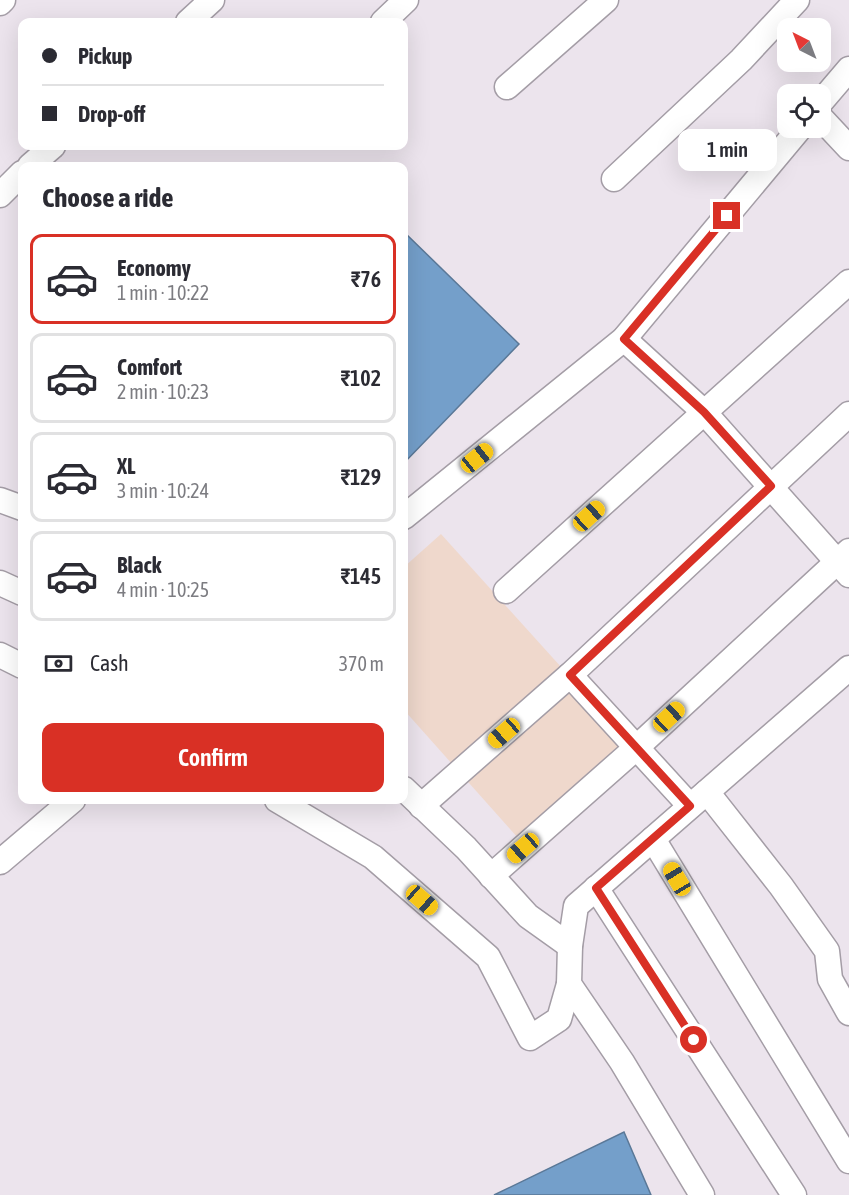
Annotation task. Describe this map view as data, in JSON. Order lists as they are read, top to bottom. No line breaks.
{"north":"top left","page":{"banner":["Pickup","Drop-off"],"bubble":"1 min","heading":"Choose a ride","list":[{"name":"Economy","note":"1 min · 10:22","value":"₹76"},{"name":"Comfort","note":"2 min · 10:23","value":"₹102"},{"name":"XL","note":"3 min · 10:24","value":"₹129"},{"name":"Black","note":"4 min · 10:25","value":"₹145"}],"pay":["Cash","370 m"],"buttons":"Confirm"}}
